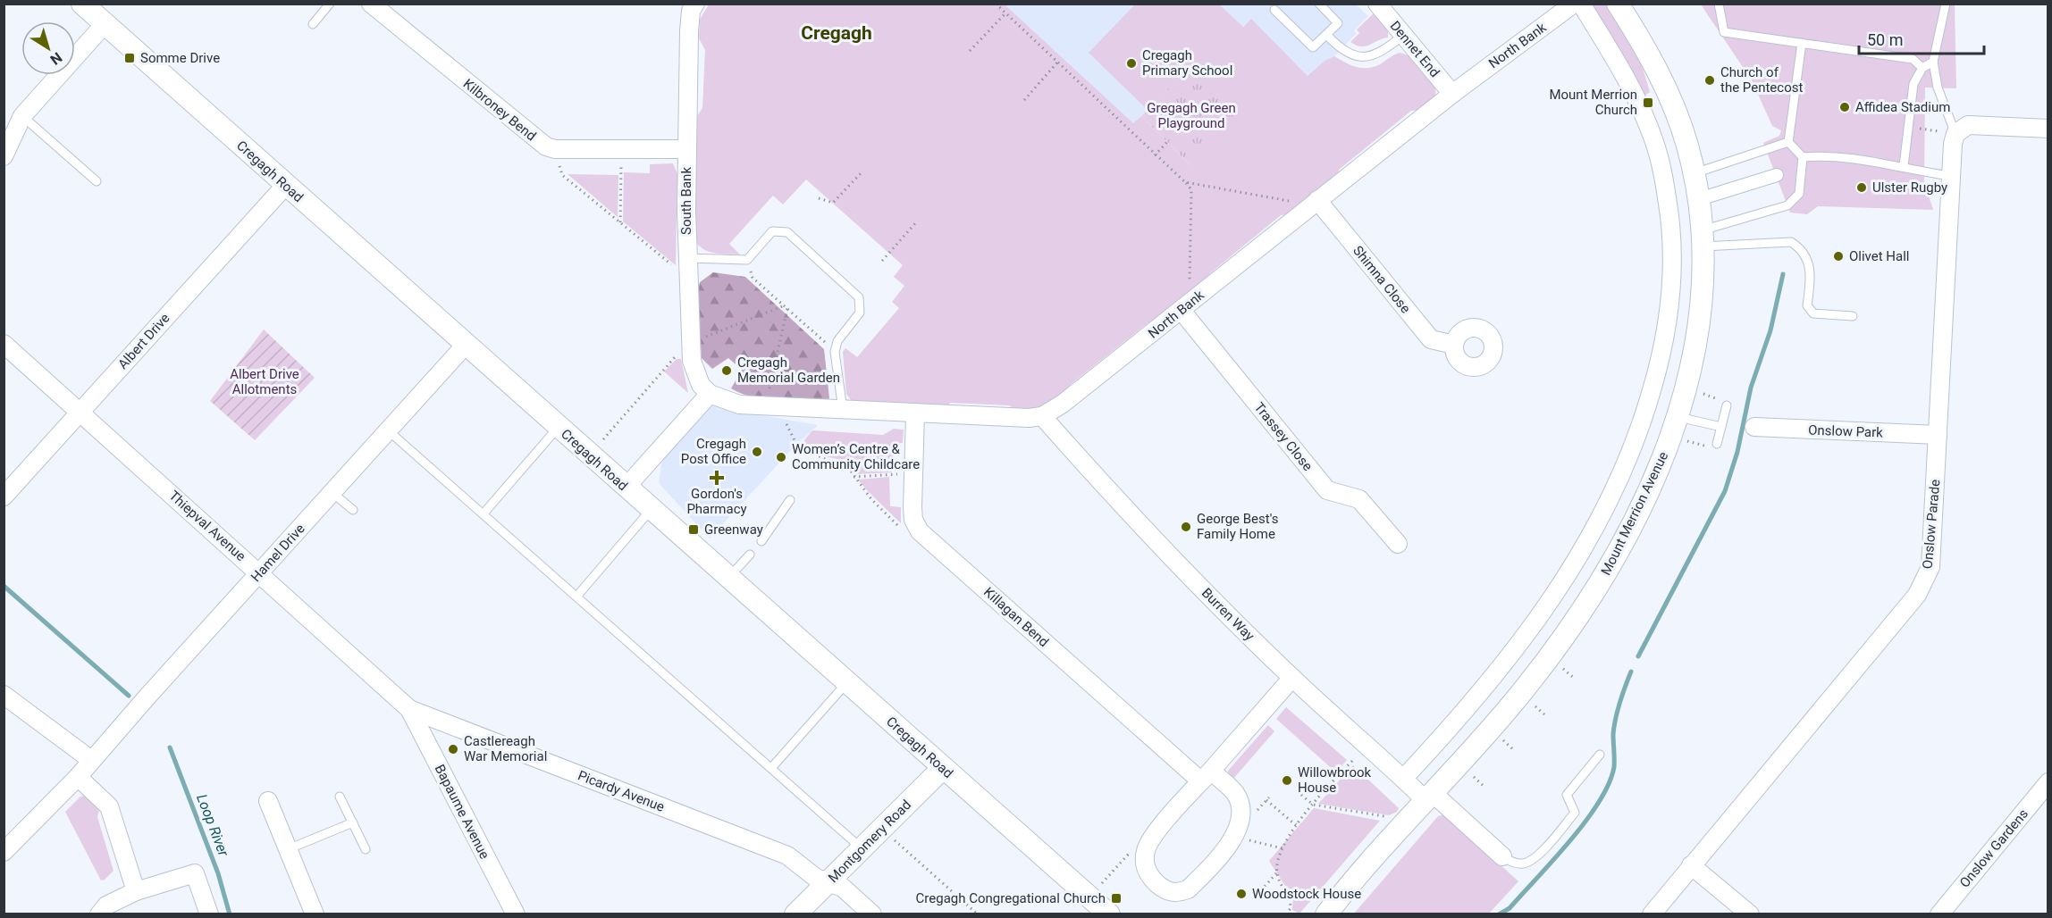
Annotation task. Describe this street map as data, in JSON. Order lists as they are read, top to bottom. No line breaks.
{"streets":{"street":["North Bank","Dennet End","Kilbroney Bend","Cregagh Road","South Bank","Shimna Close","Albert Drive","Onslow Park","Trassey Close","Mount Merrion Avenue","Onslow Parade","Thiepval Avenue","Hamel Drive","Burren Way","Killagan Bend","Picardy Avenue","Bapaume Avenue","Montgomery Road","Onslow Gardens"]},"crossings":[["North Bank","Dennet End"],["North Bank","South Bank"],["North Bank","Shimna Close"],["North Bank","Trassey Close"],["North Bank","Burren Way"],["Kilbroney Bend","South Bank"],["Cregagh Road","Albert Drive"],["Cregagh Road","Hamel Drive"],["Cregagh Road","Montgomery Road"],["Albert Drive","Thiepval Avenue"],["Onslow Park","Onslow Parade"],["Mount Merrion Avenue","Burren Way"],["Thiepval Avenue","Hamel Drive"],["Thiepval Avenue","Picardy Avenue"],["Thiepval Avenue","Bapaume Avenue"],["Picardy Avenue","Bapaume Avenue"],["Picardy Avenue","Montgomery Road"]],"districts":["Cregagh"],"water":["Loop River"],"parks":["Gregagh Green Playground","Albert Drive Allotments"],"places":{"transit":["Somme Drive","Mount Merrion Church","Greenway","Cregagh Congregational Church"],"other":["Cregagh Primary School","Church of the Pentecost","Affidea Stadium","Ulster Rugby","Olivet Hall","Cregagh Memorial Garden","Cregagh Post Office","Women’s Centre & Community Childcare","George Best's Family Home","Castlereagh War Memorial","Willowbrook House","Woodstock House"],"health":["Gordon's Pharmacy"]},"scale_bar":"50 m","north":"bottom right"}
